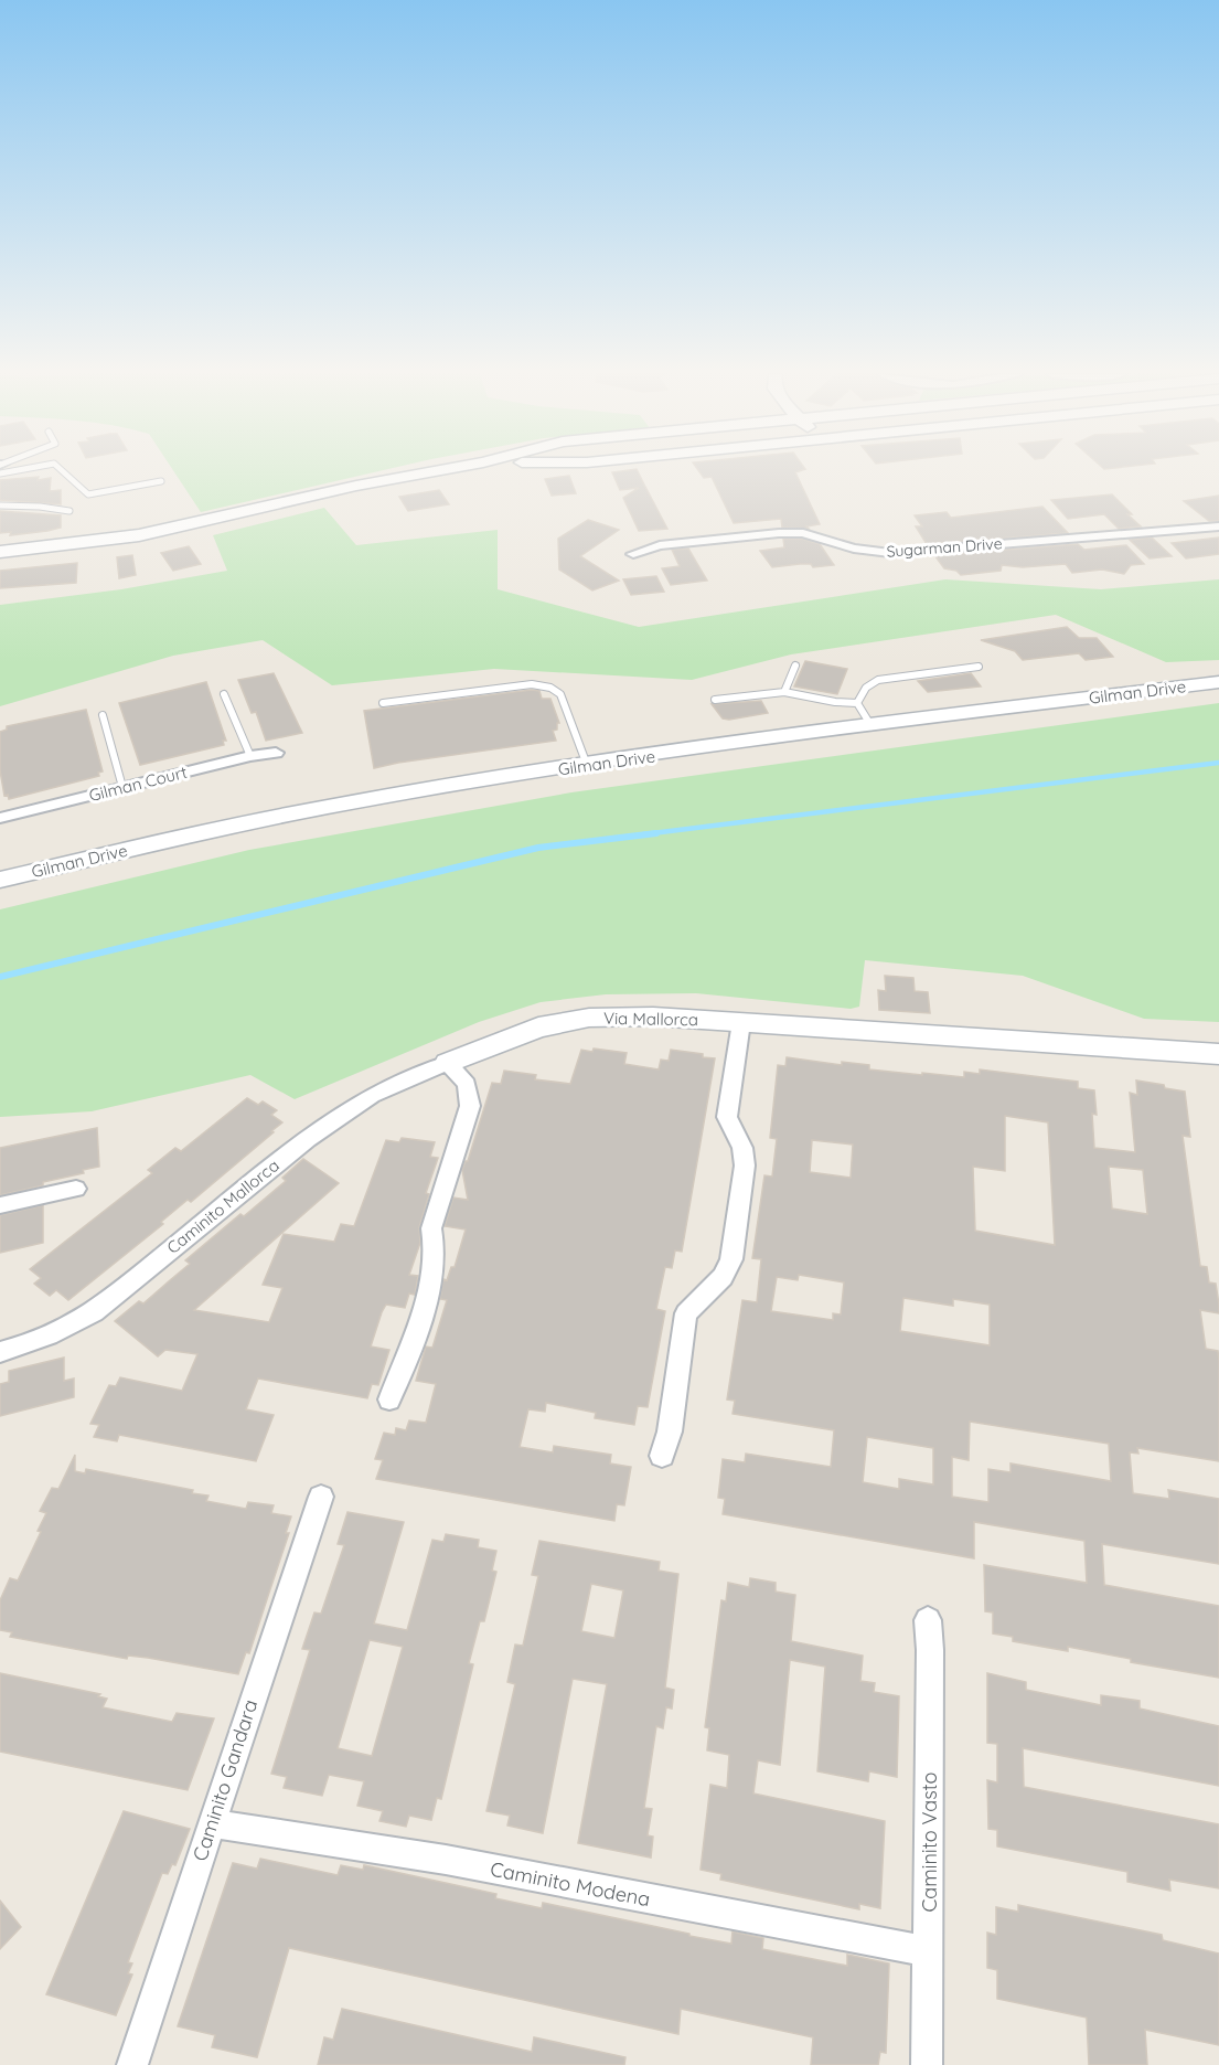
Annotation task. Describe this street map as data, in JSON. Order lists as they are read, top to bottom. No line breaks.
{"streets":{"main road":["Gilman Drive","Via Mallorca"],"street":["Sugarman Drive","Gilman Court","Caminito Mallorca","Caminito Gandara","Caminito Vasto","Caminito Modena"]},"crossings":[["Via Mallorca","Caminito Mallorca"],["Caminito Gandara","Caminito Modena"],["Caminito Vasto","Caminito Modena"]]}
